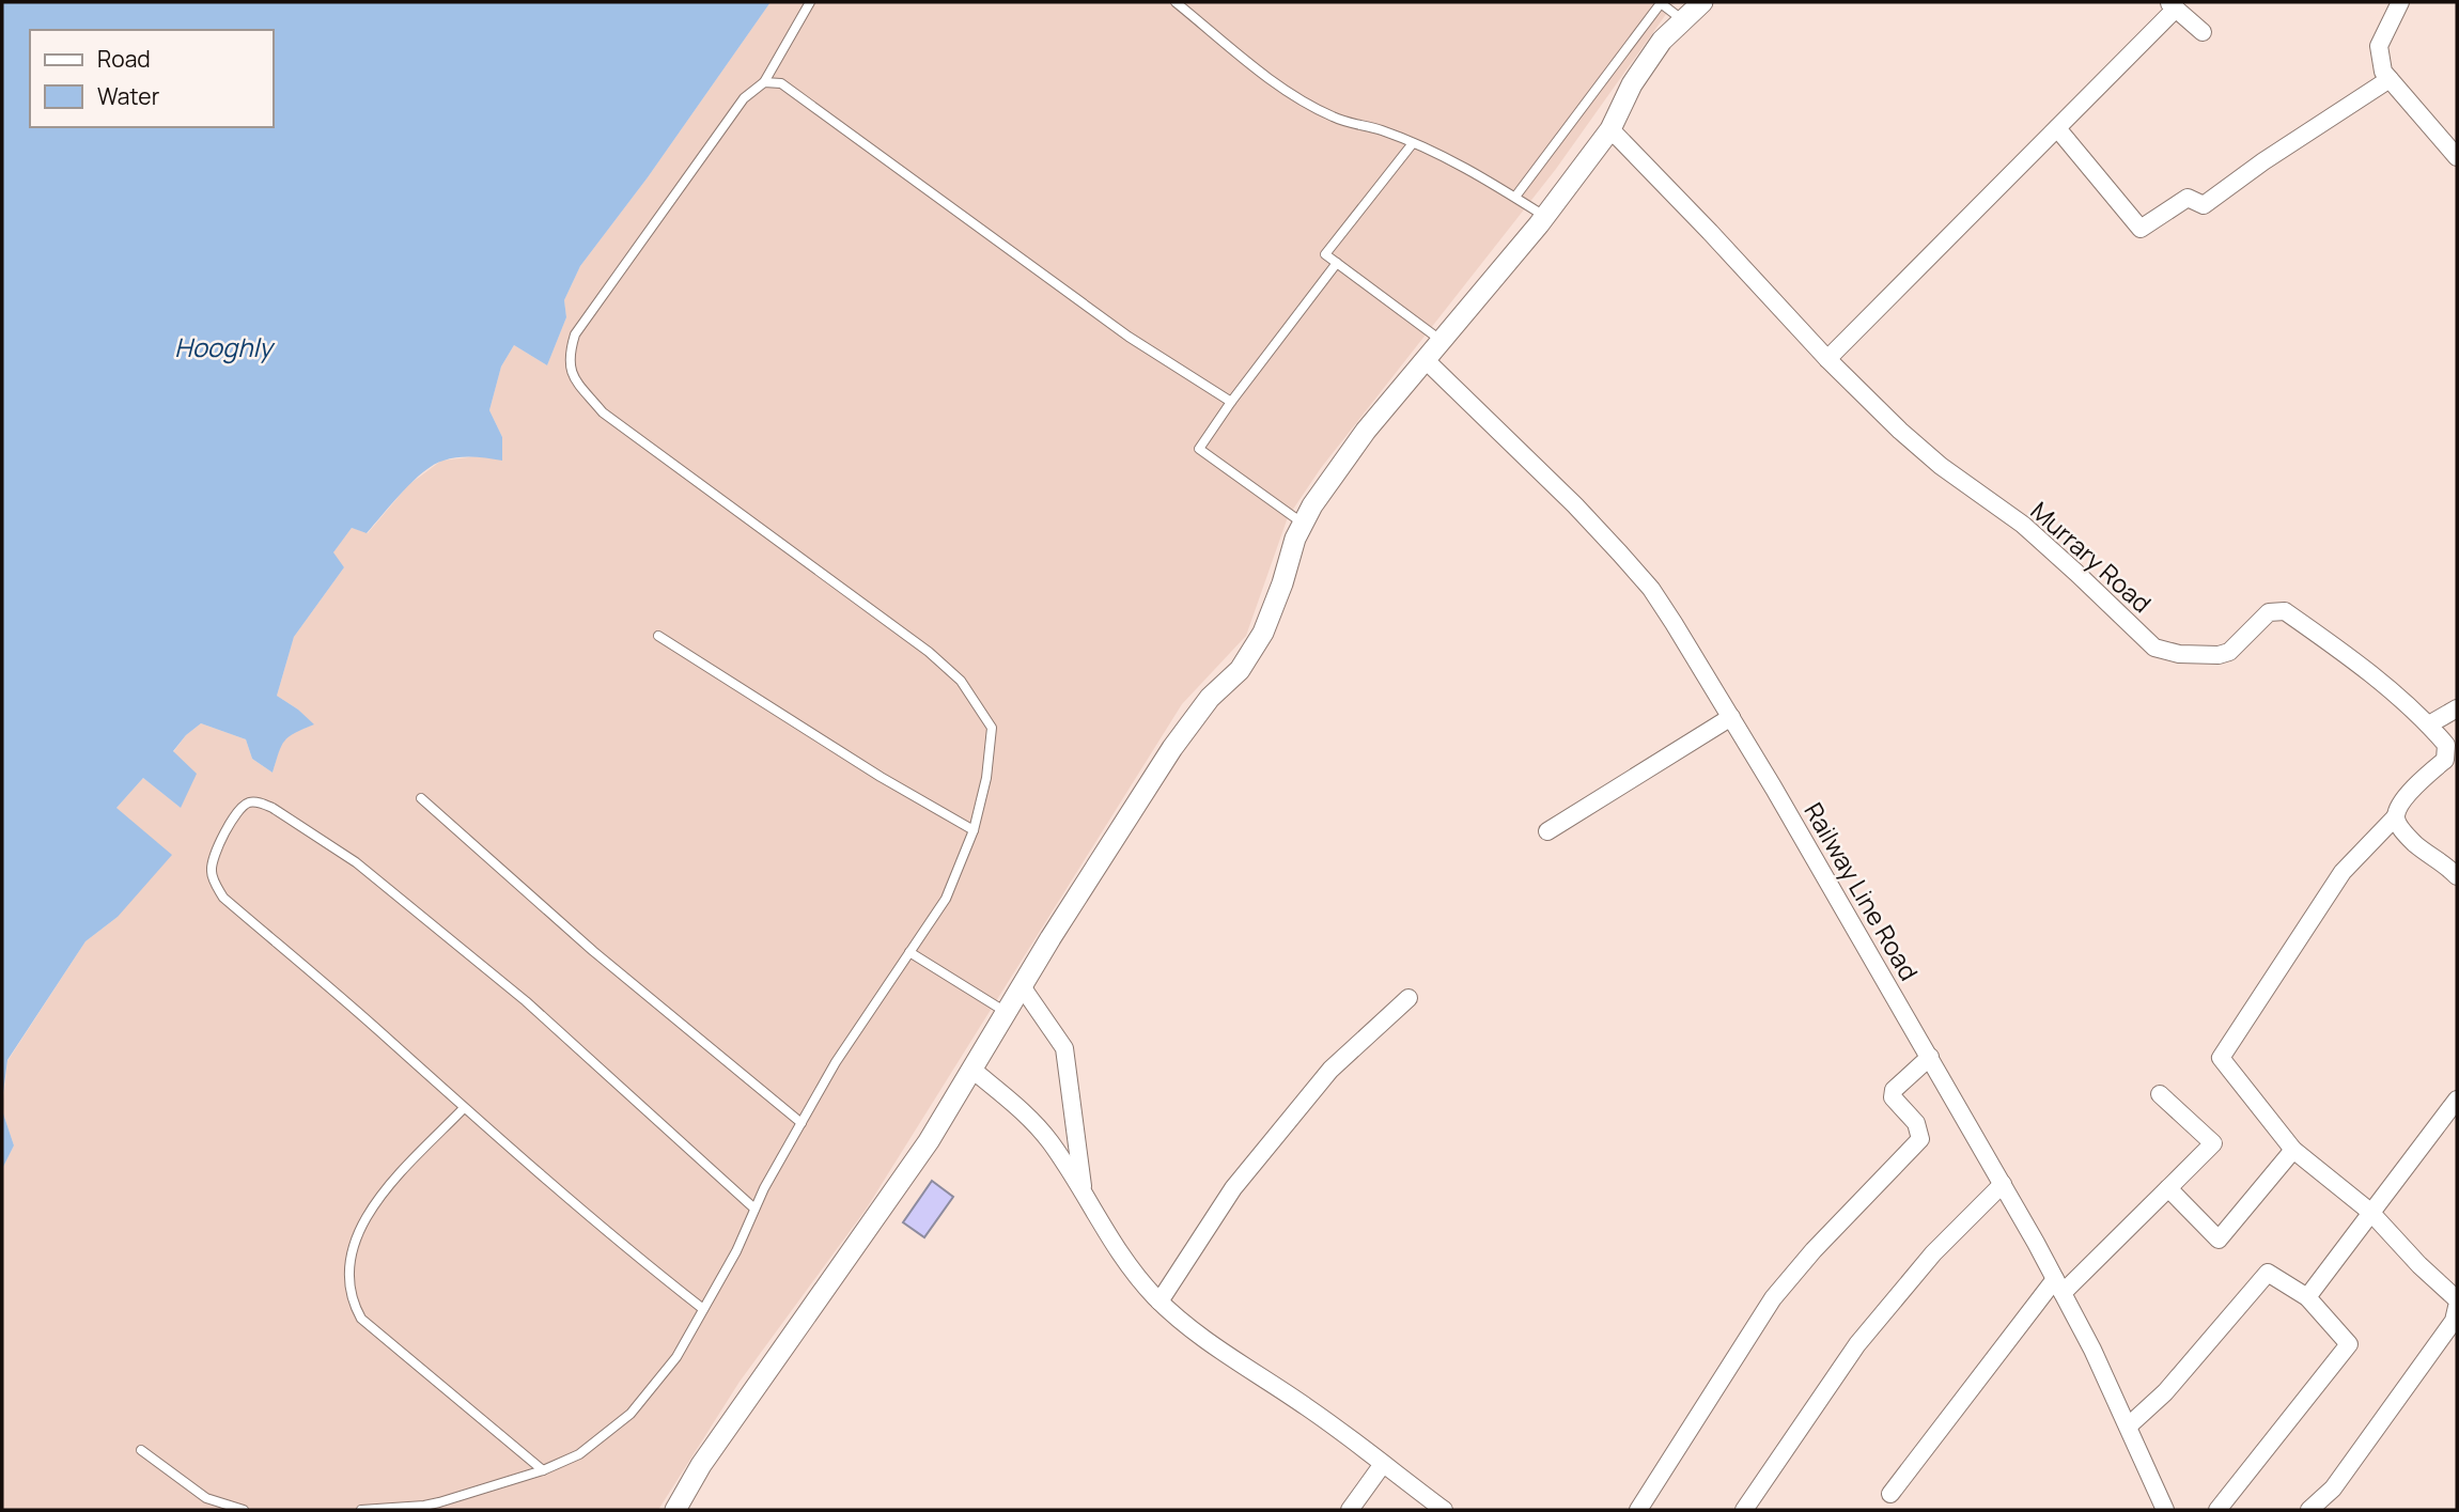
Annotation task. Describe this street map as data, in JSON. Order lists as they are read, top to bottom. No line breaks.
{"streets":{"street":["Murrary Road","Railway Line Road"]},"water":["Hooghly"],"legend":["Road","Water"]}
